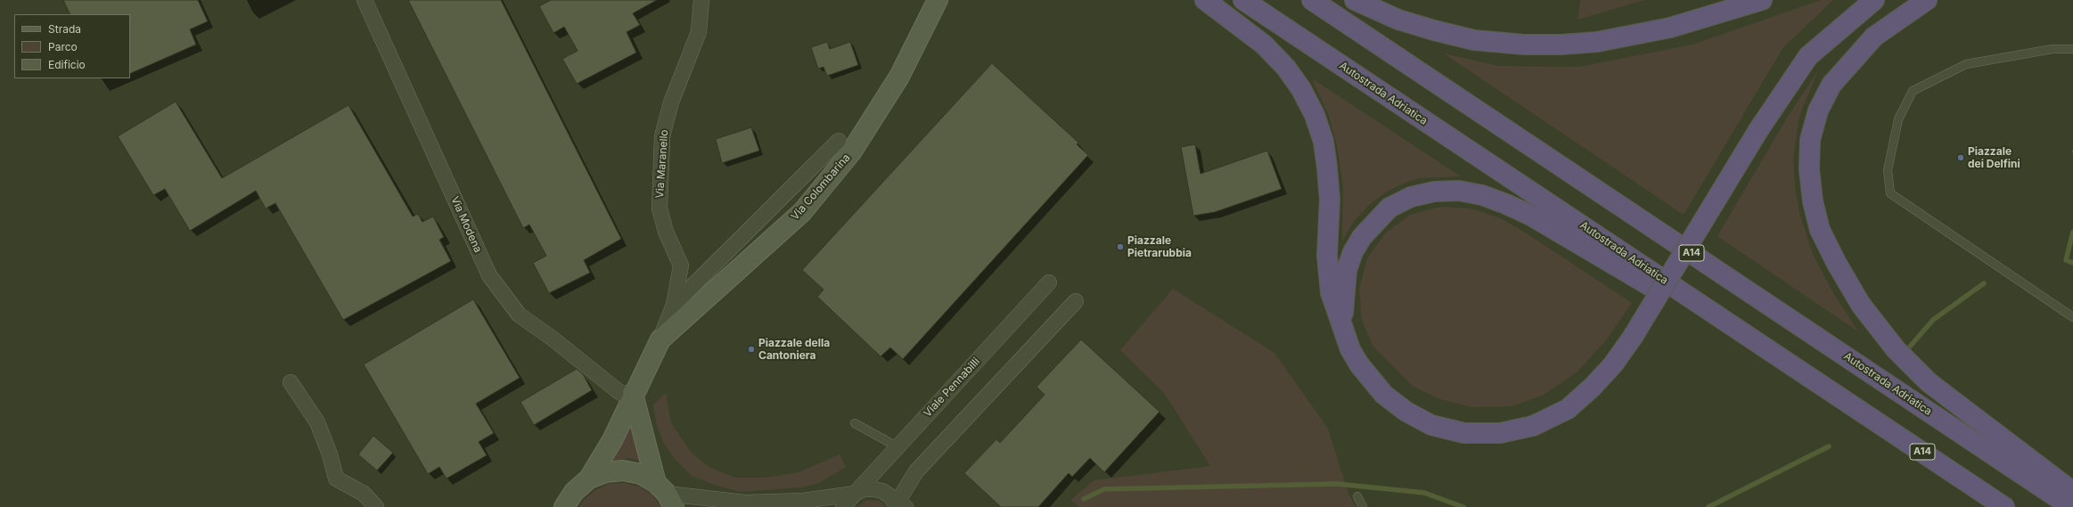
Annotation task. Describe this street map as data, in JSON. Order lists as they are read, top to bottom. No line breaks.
{"streets":{"highway":["Autostrada Adriatica","A14"],"street":["Via Maranello","Via Colombarina","Via Modena","Viale Pennabilli"]},"crossings":[["Via Maranello","Via Colombarina"],["Via Colombarina","Via Modena"]],"places":["Piazzale dei Delfini","Piazzale Pietrarubbia","Piazzale della Cantoniera"],"legend":["Strada","Parco","Edificio"]}
